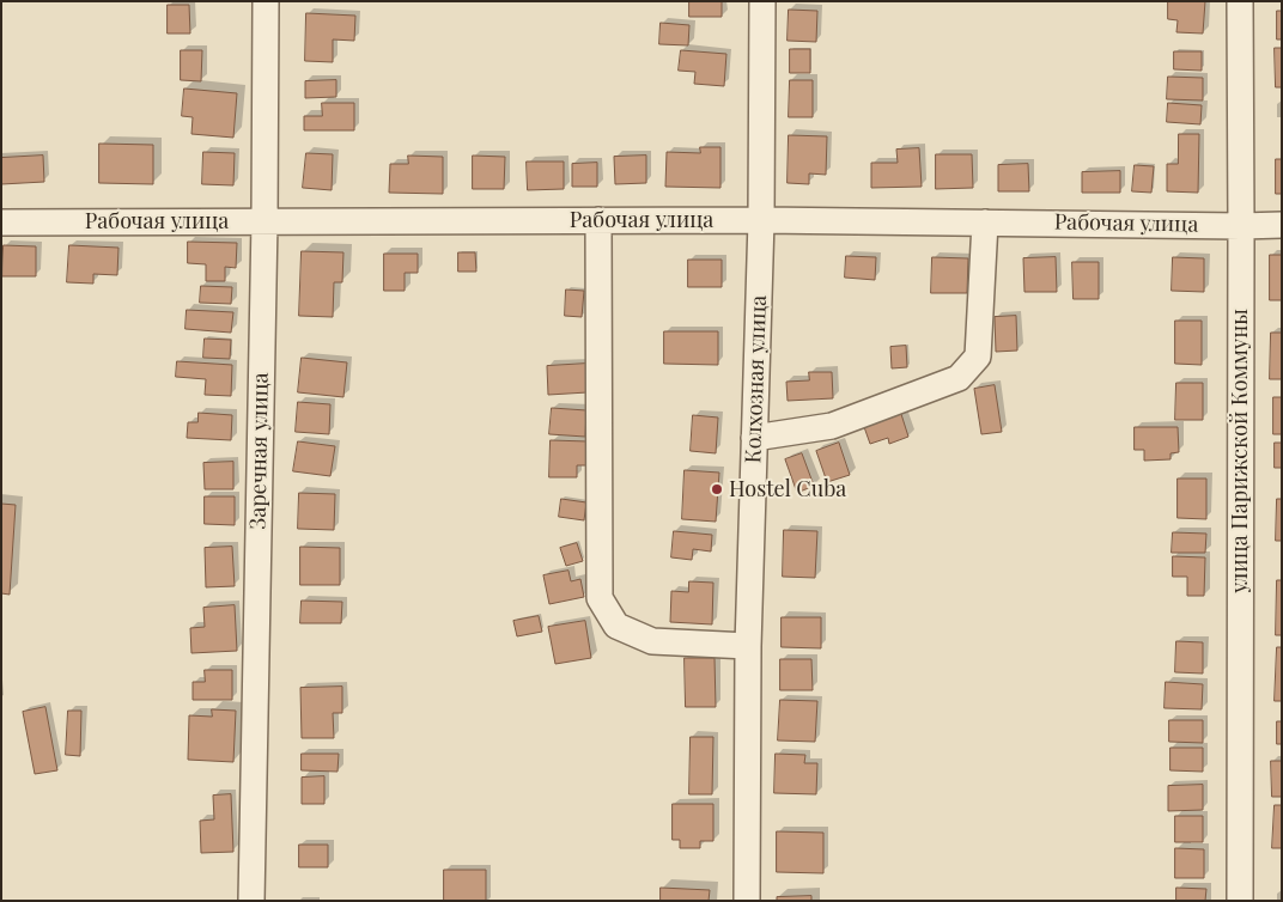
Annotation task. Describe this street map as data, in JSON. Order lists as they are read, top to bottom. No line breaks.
{"streets":{"street":["Рабочая улица","Колхозная улица","Заречная улица","улица Парижской Коммуны"]},"crossings":[["Рабочая улица","Колхозная улица"],["Рабочая улица","Заречная улица"],["Рабочая улица","улица Парижской Коммуны"]],"places":["Hostel Cuba"]}
